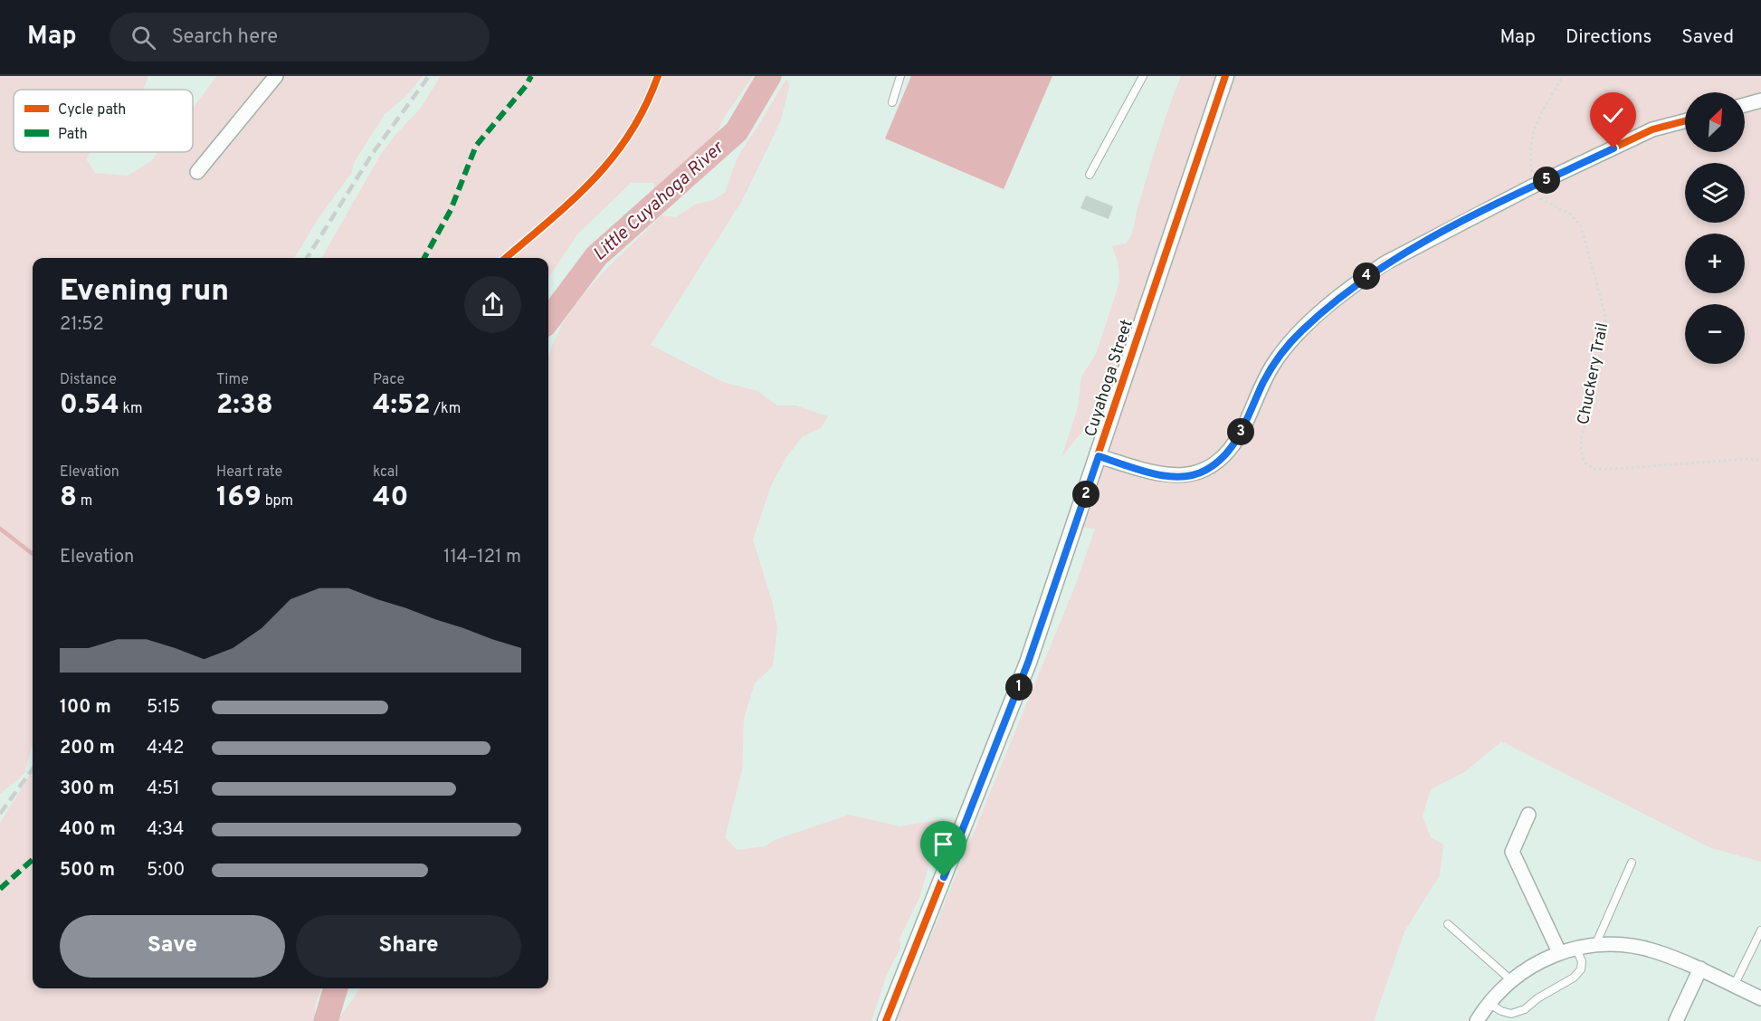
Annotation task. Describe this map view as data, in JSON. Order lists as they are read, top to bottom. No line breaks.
{"streets":{"street":["Cuyahoga Street"],"path":["Chuckery Trail"]},"water":["Little Cuyahoga River"],"legend":["Cycle path","Path"],"north":"top right","page":{"header":"Map","search":"Search here","nav":["Map","Directions","Saved"],"map_buttons":["+","−"],"pins":["5","4","3","2","1"],"heading":["Evening run","21:52"],"stats":[["Distance","0.54 km"],["Time","2:38"],["Pace","4:52 /km"],["Elevation","8 m"],["Heart rate","169 bpm"],["kcal","40"]],"chart":["Elevation","114–121 m"],"list":[{"name":"100 m","note":"5:15"},{"name":"200 m","note":"4:42"},{"name":"300 m","note":"4:51"},{"name":"400 m","note":"4:34"},{"name":"500 m","note":"5:00"}],"buttons":["Save","Share"]}}
